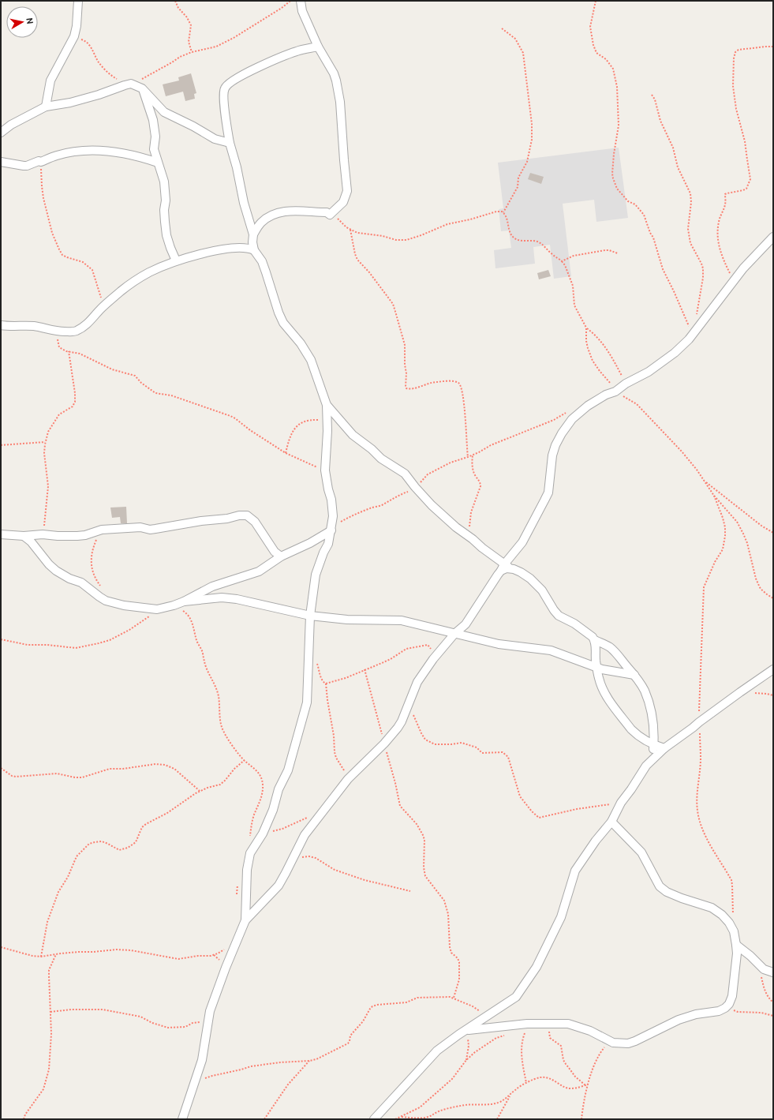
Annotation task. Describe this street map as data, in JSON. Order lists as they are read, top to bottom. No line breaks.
{"north":"right"}
